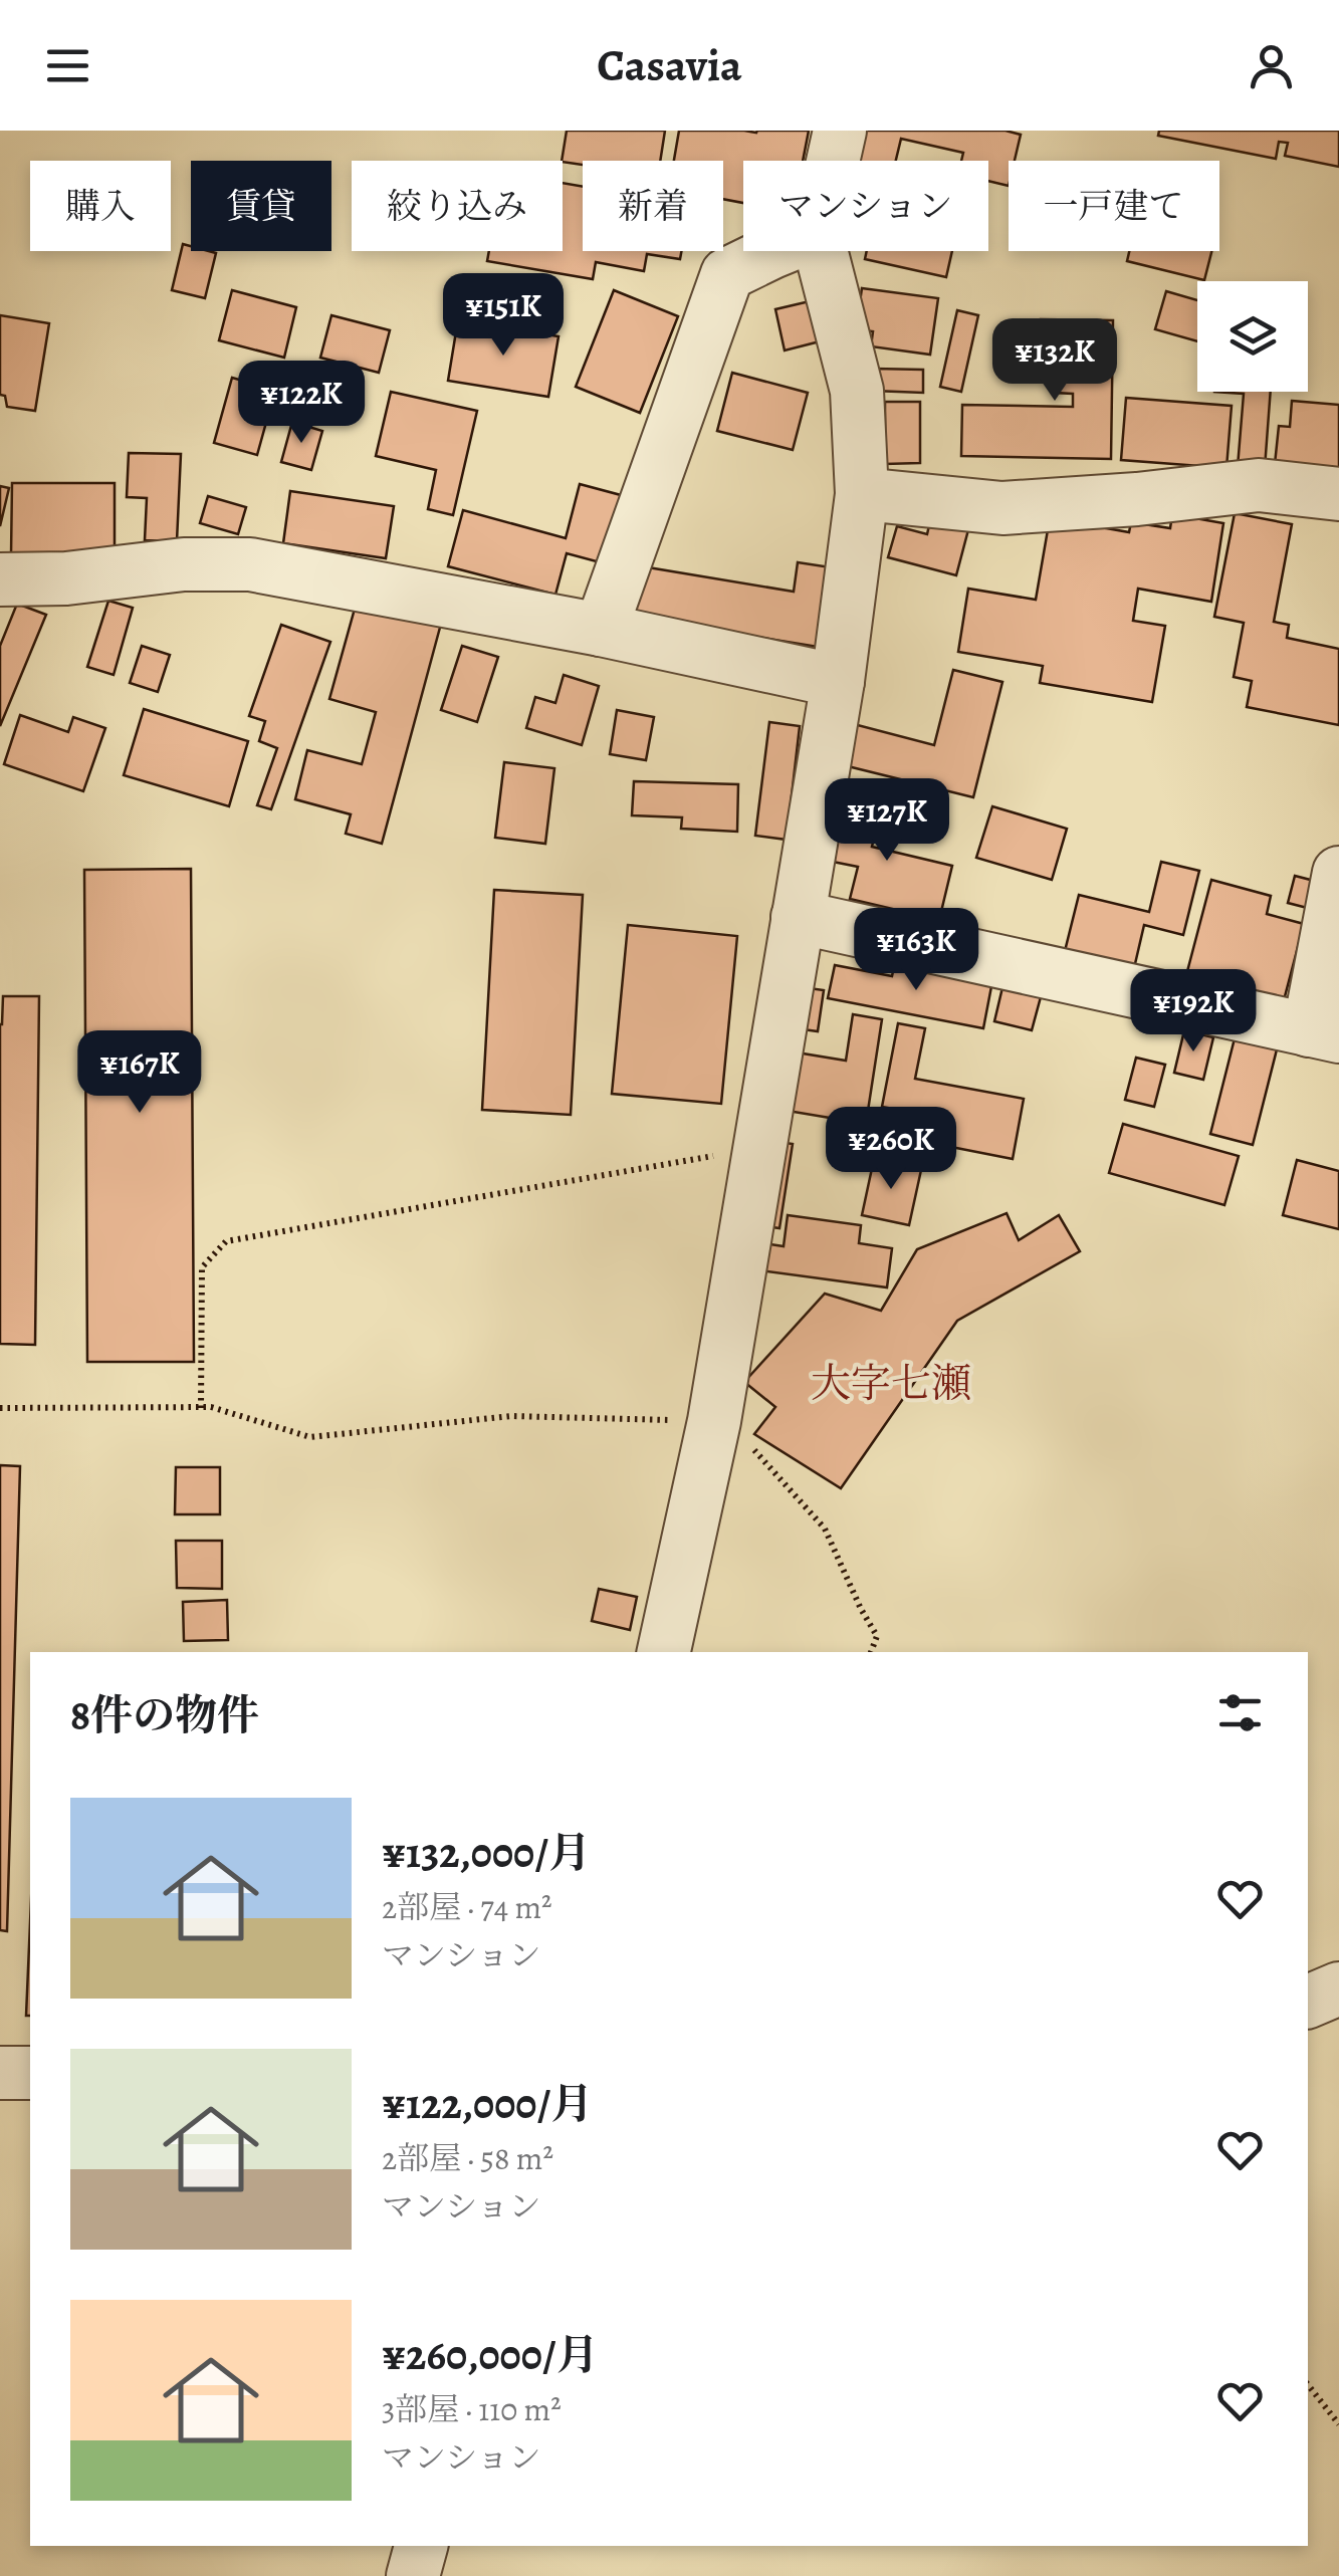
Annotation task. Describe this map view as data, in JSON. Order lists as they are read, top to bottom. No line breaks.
{"districts":["大字七瀬"],"page":{"header":"Casavia","chip":["購入","賃貸","絞り込み","新着","マンション","一戸建て"],"price":["¥151K","¥132K","¥122K","¥127K","¥163K","¥192K","¥167K","¥260K"],"heading":"8件の物件","list":[{"name":"¥132,000/月","note":"2部屋 · 74 m² · マンション"},{"name":"¥122,000/月","note":"2部屋 · 58 m² · マンション"},{"name":"¥260,000/月","note":"3部屋 · 110 m² · マンション"}]}}
